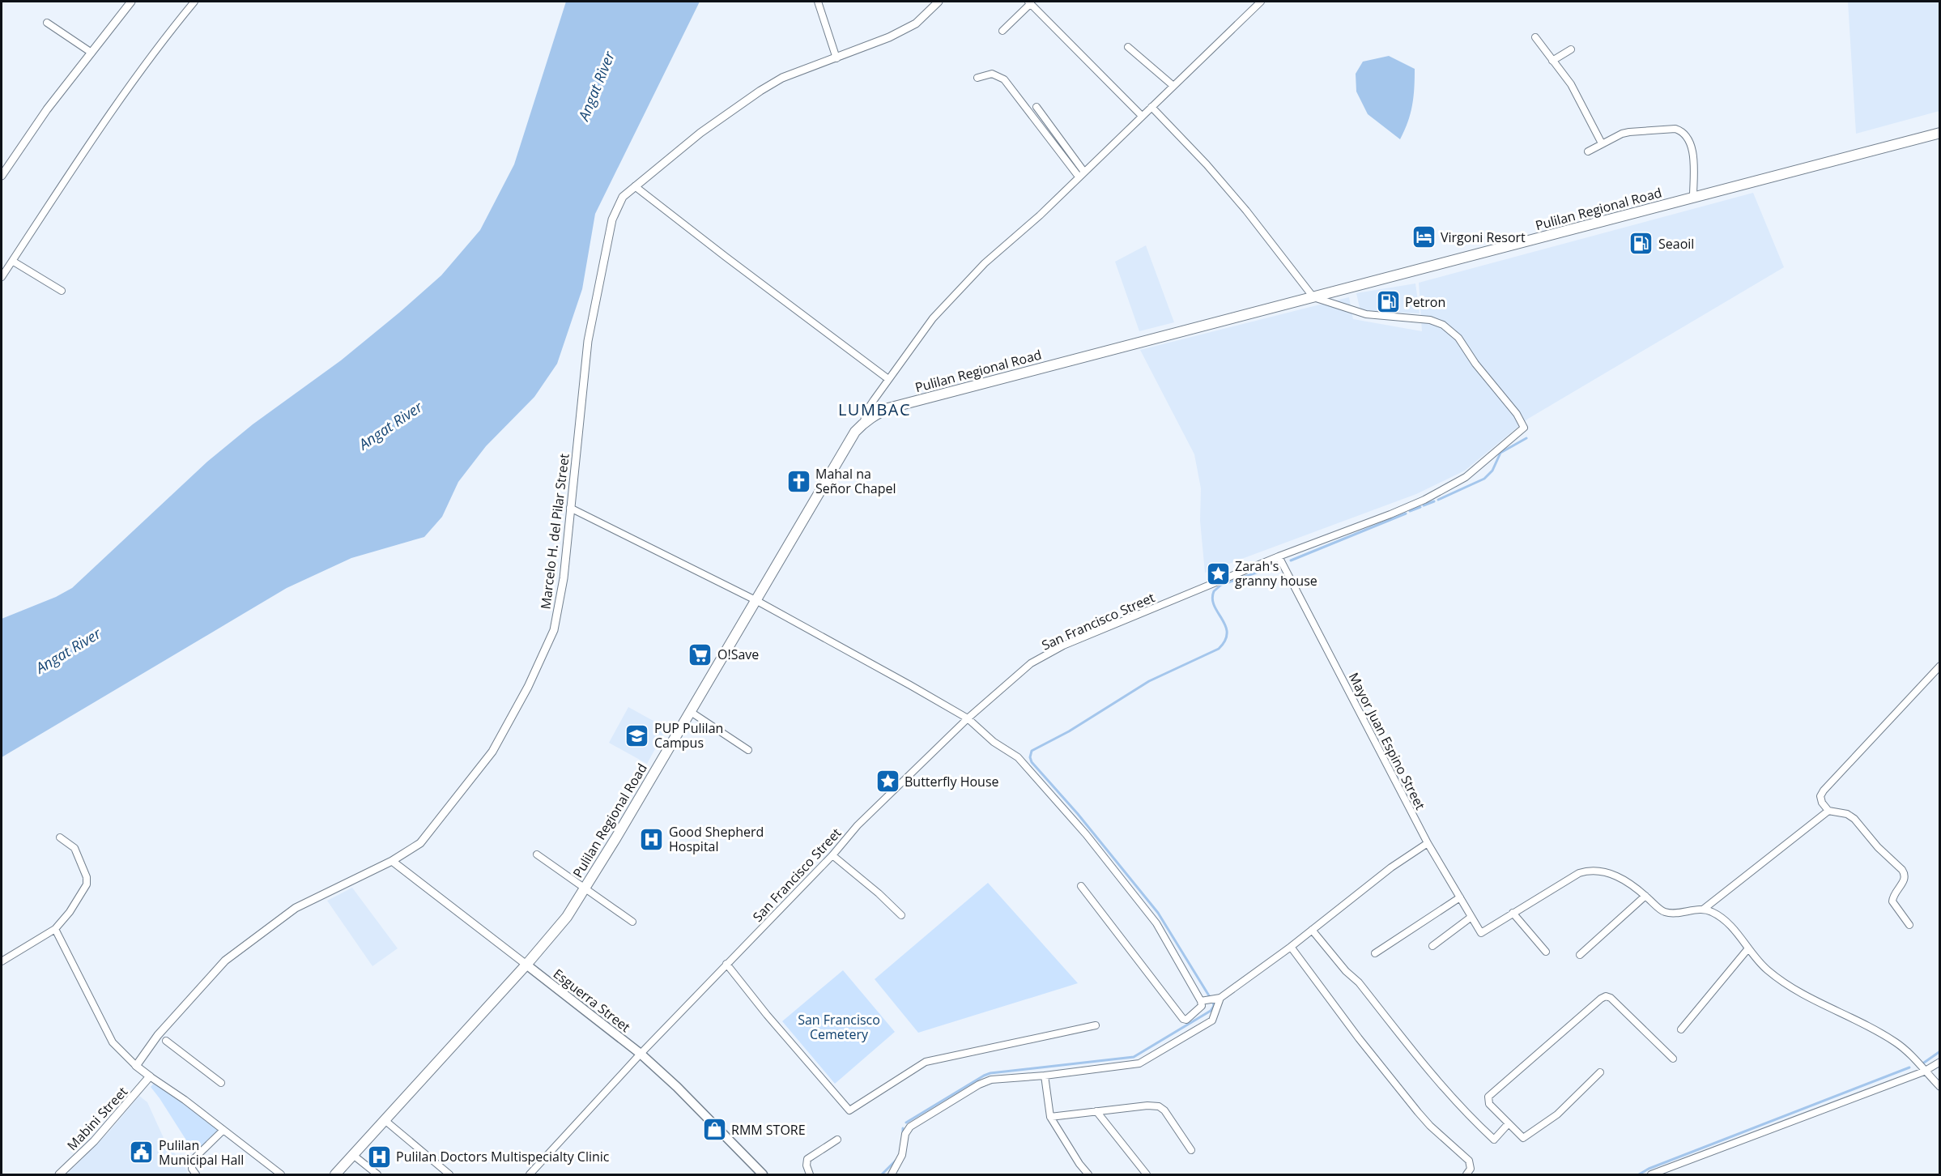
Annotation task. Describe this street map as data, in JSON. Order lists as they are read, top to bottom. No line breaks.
{"streets":{"main road":["Pulilan Regional Road","Esguerra Street"],"street":["Marcelo H. del Pilar Street","San Francisco Street","Mayor Juan Espino Street","Mabini Street"]},"crossings":[["Pulilan Regional Road","San Francisco Street"],["Pulilan Regional Road","Esguerra Street"],["Marcelo H. del Pilar Street","Esguerra Street"],["San Francisco Street","Mayor Juan Espino Street"],["San Francisco Street","Esguerra Street"]],"districts":["LUMBAC"],"water":["Angat River"],"parks":["San Francisco Cemetery"],"places":{"hotel":["Virgoni Resort"],"fuel station":["Seaoil","Petron"],"church":["Mahal na Señor Chapel"],"place":["Zarah's granny house","Butterfly House"],"supermarket":["O!Save"],"school or university":["PUP Pulilan Campus"],"hospital":["Good Shepherd Hospital","Pulilan Doctors Multispecialty Clinic"],"shop":["RMM STORE"],"public building":["Pulilan Municipal Hall"]}}
